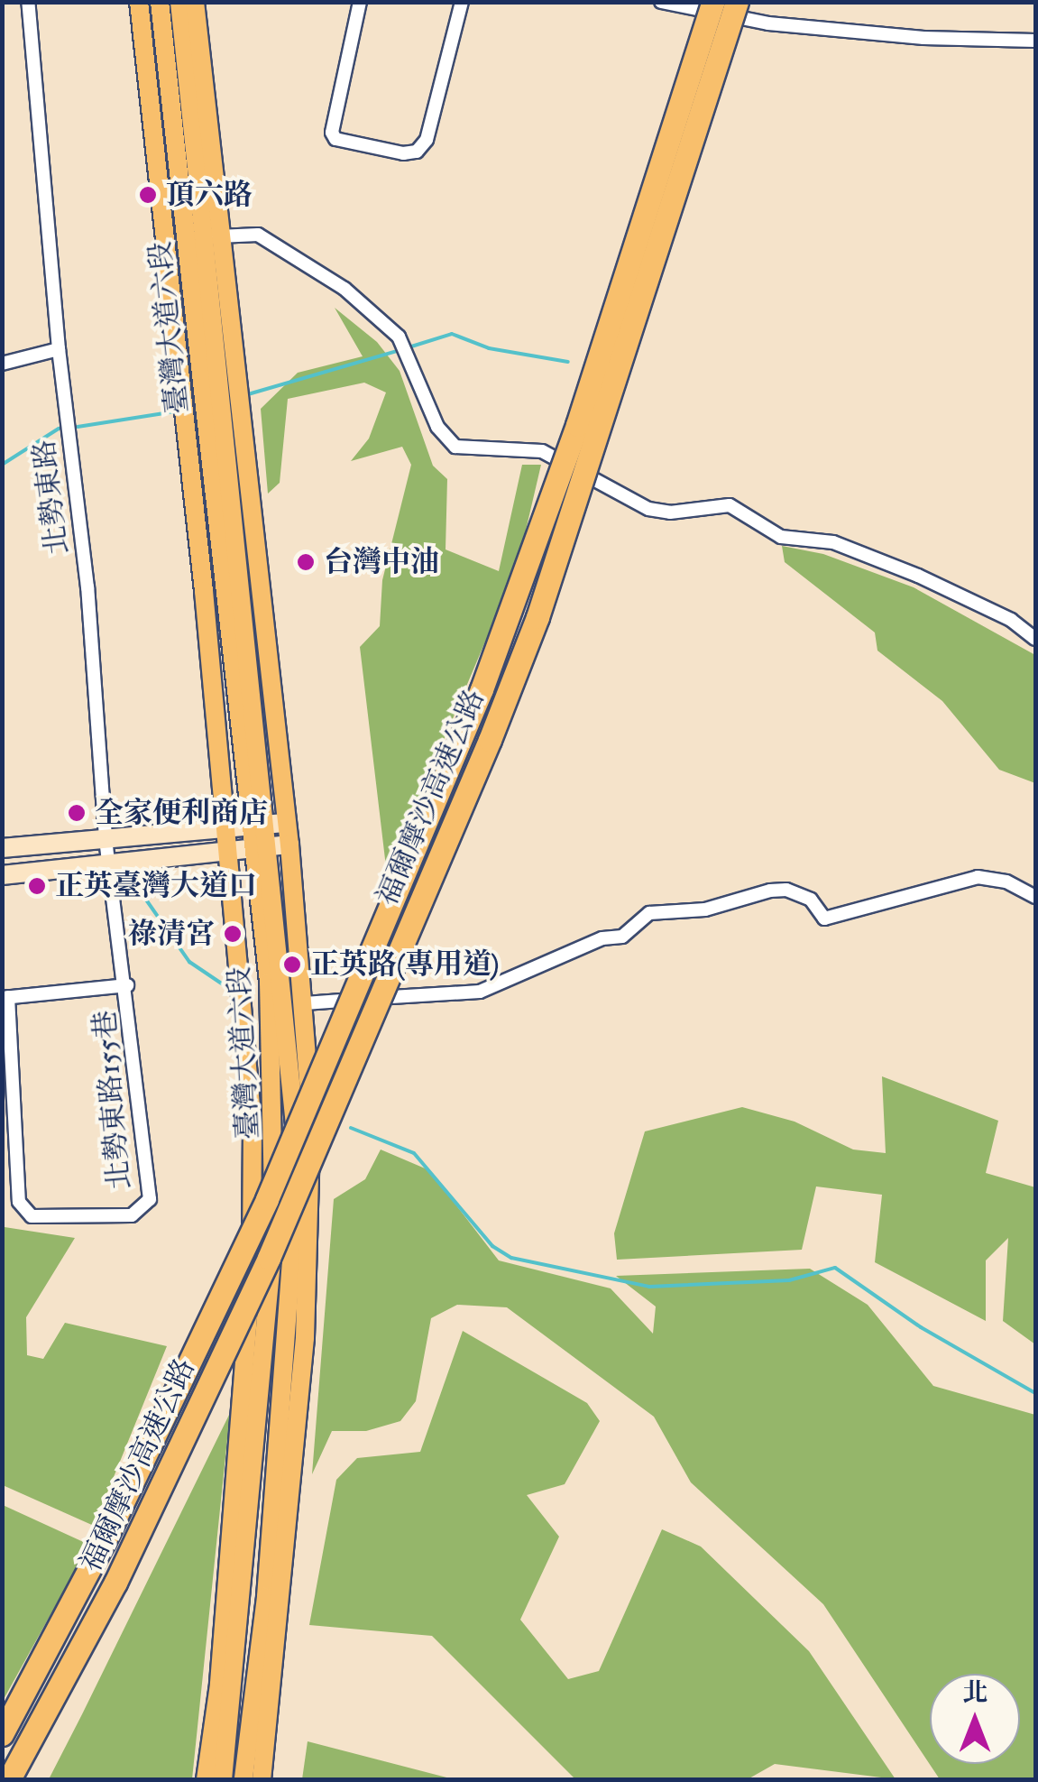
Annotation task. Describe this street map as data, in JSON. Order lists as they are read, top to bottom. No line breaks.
{"streets":{"highway":["福爾摩沙高速公路"],"main road":["臺灣大道六段"],"street":["北勢東路","北勢東路155巷"]},"crossings":[["北勢東路","北勢東路155巷"]],"places":["頂六路","台灣中油","全家便利商店","正英臺灣大道口","祿清宮","正英路(專用道)"],"north":"top"}
